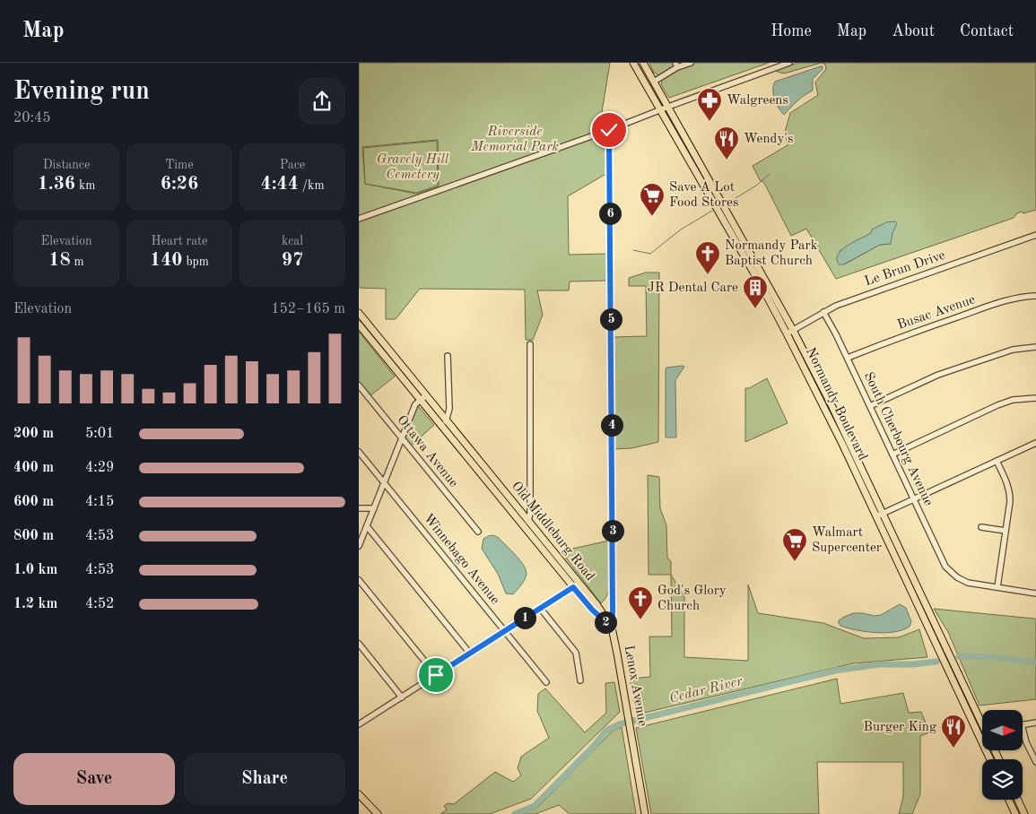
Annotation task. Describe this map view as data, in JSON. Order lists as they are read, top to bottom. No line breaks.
{"streets":{"main road":["Normandy Boulevard","Old Middleburg Road","Lenox Avenue"],"street":["Le Brun Drive","Busac Avenue","South Cherbourg Avenue","Ottawa Avenue","Winnebago Avenue"]},"crossings":[["Le Brun Drive","Normandy Boulevard"],["Le Brun Drive","South Cherbourg Avenue"],["Busac Avenue","South Cherbourg Avenue"],["Old Middleburg Road","Lenox Avenue"]],"water":["Cedar River"],"parks":["Riverside Memorial Park","Gravely Hill Cemetery"],"places":{"pharmacy":["Walgreens"],"restaurant":["Wendy's","Burger King"],"supermarket":["Save A Lot Food Stores","Walmart Supercenter"],"church":["Normandy Park Baptist Church","God's Glory Church"],"building":["JR Dental Care"]},"north":"right","page":{"header":"Map","nav":["Home","Map","About","Contact"],"heading":["Evening run","20:45"],"stats":[["Distance","1.36 km"],["Time","6:26"],["Pace","4:44 /km"],["Elevation","18 m"],["Heart rate","140 bpm"],["kcal","97"]],"pins":["6","5","4","3","1","2"],"chart":["Elevation","152–165 m"],"list":[{"name":"200 m","note":"5:01"},{"name":"400 m","note":"4:29"},{"name":"600 m","note":"4:15"},{"name":"800 m","note":"4:53"},{"name":"1.0 km","note":"4:53"},{"name":"1.2 km","note":"4:52"}],"buttons":["Save","Share"]}}
